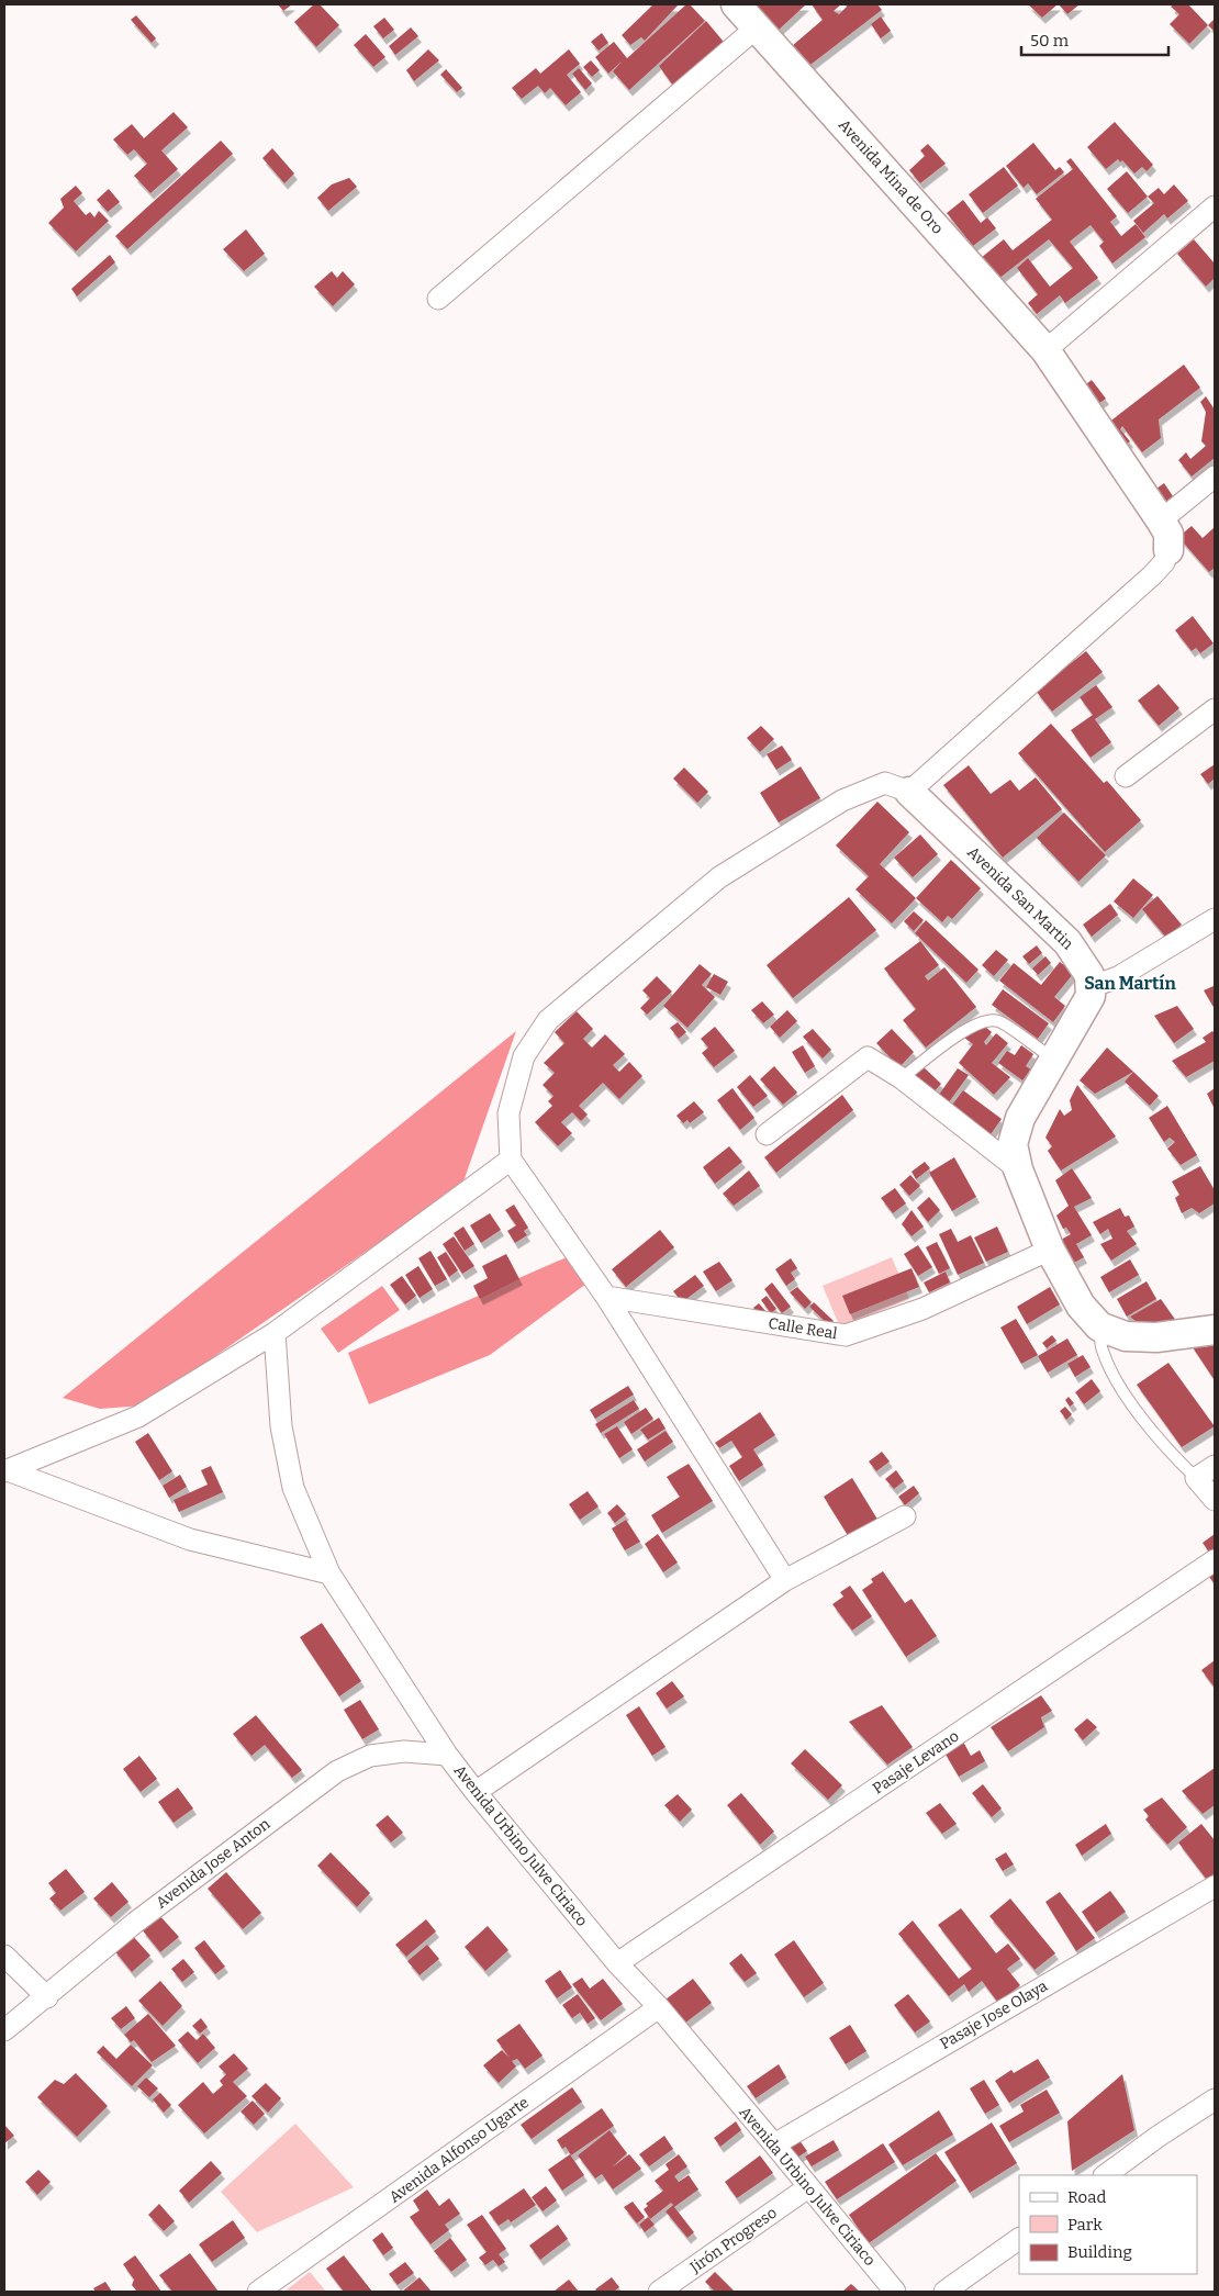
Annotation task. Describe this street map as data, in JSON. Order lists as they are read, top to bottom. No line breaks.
{"streets":{"street":["Avenida Mina de Oro","Avenida San Martin","Calle Real","Pasaje Levano","Avenida Urbino Julve Ciriaco","Avenida Jose Anton","Pasaje Jose Olaya","Avenida Alfonso Ugarte","Jirón Progreso"]},"crossings":[["Pasaje Levano","Avenida Urbino Julve Ciriaco"],["Avenida Urbino Julve Ciriaco","Avenida Jose Anton"],["Avenida Urbino Julve Ciriaco","Pasaje Jose Olaya"],["Avenida Urbino Julve Ciriaco","Avenida Alfonso Ugarte"],["Avenida Urbino Julve Ciriaco","Jirón Progreso"]],"districts":["San Martín"],"legend":["Road","Park","Building"],"scale_bar":"50 m"}
